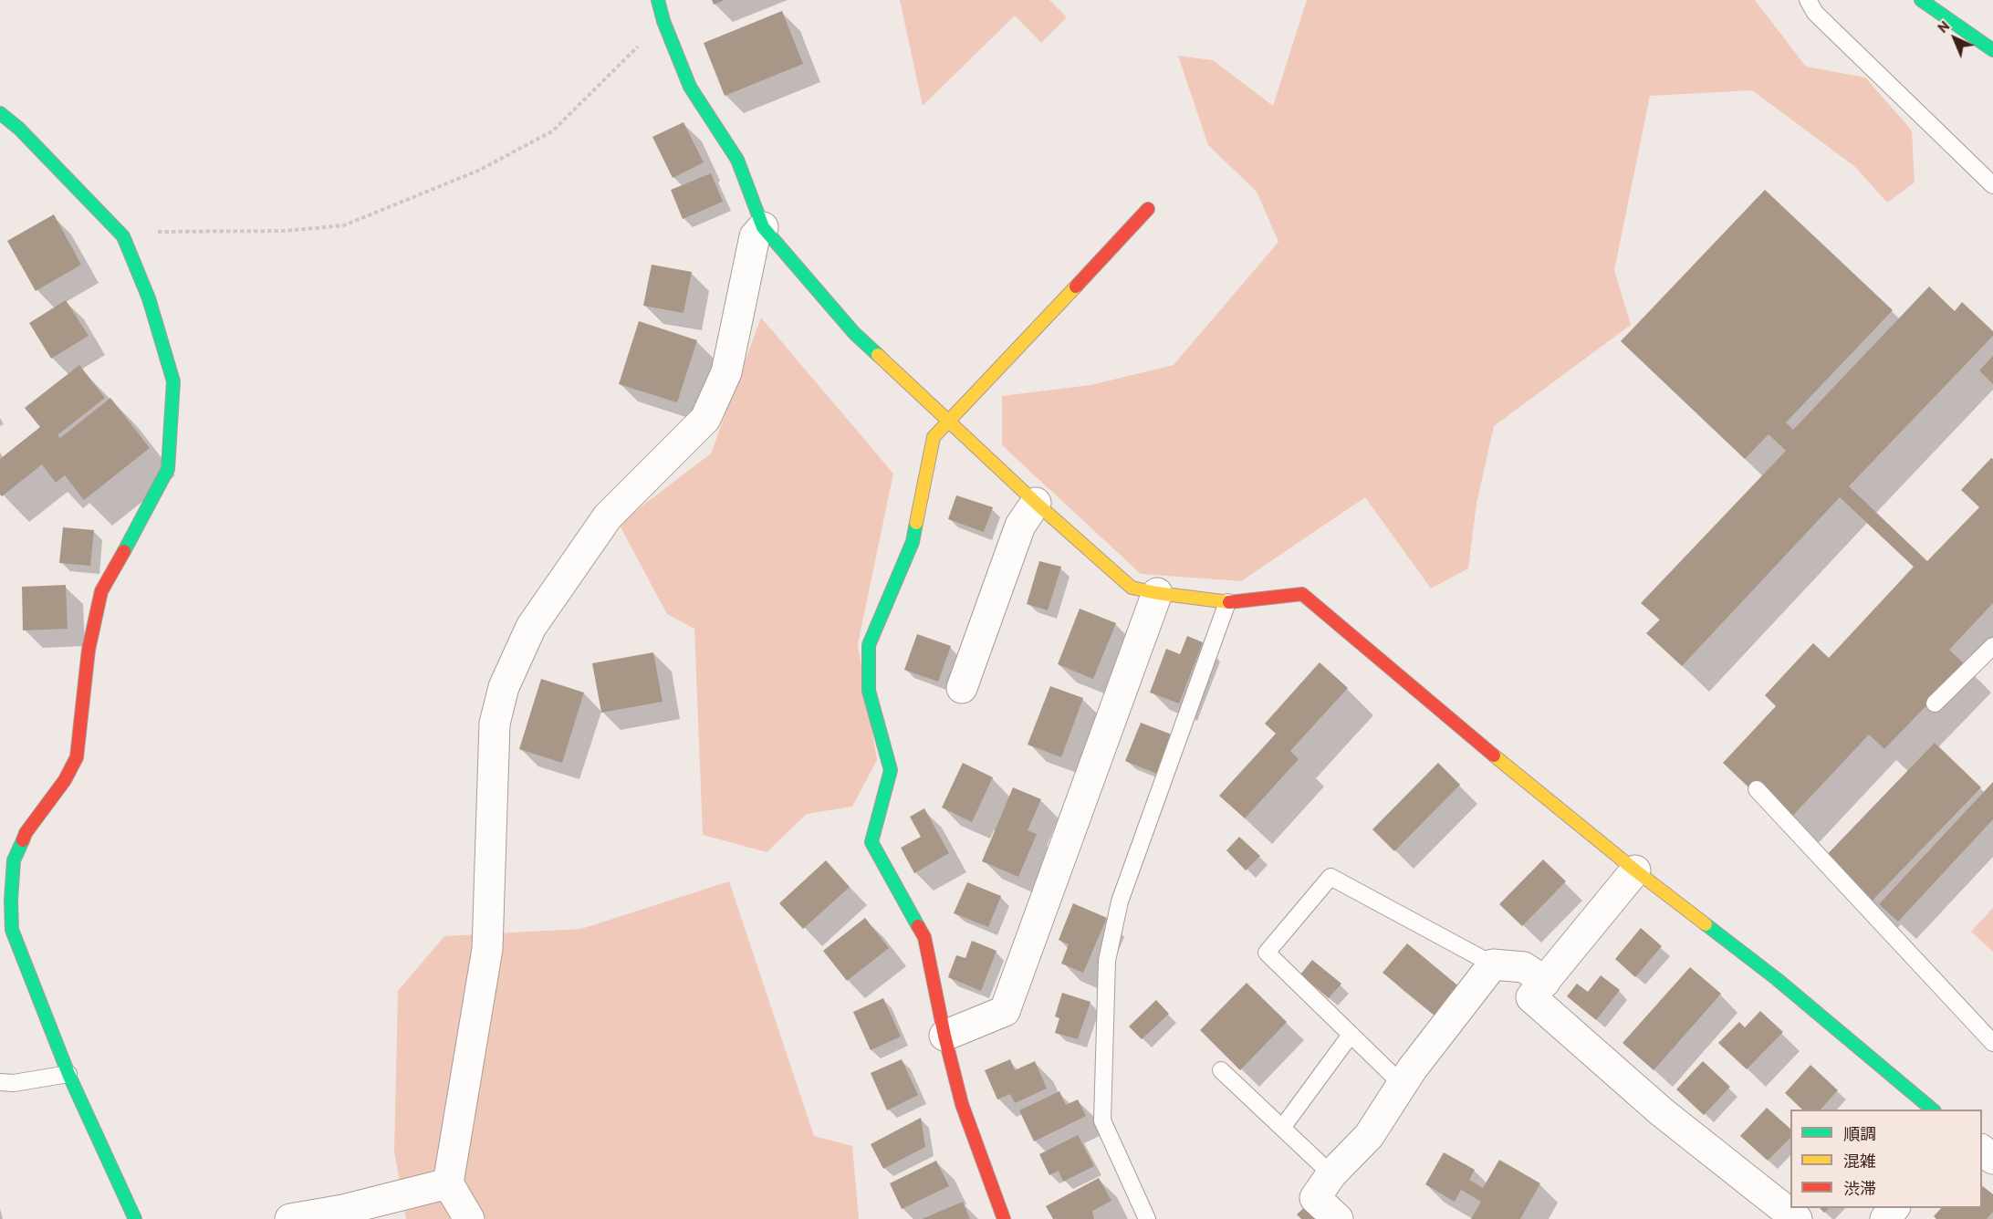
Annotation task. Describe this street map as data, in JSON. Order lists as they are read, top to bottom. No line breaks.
{"legend":["順調","混雑","渋滞"],"north":"top left"}
